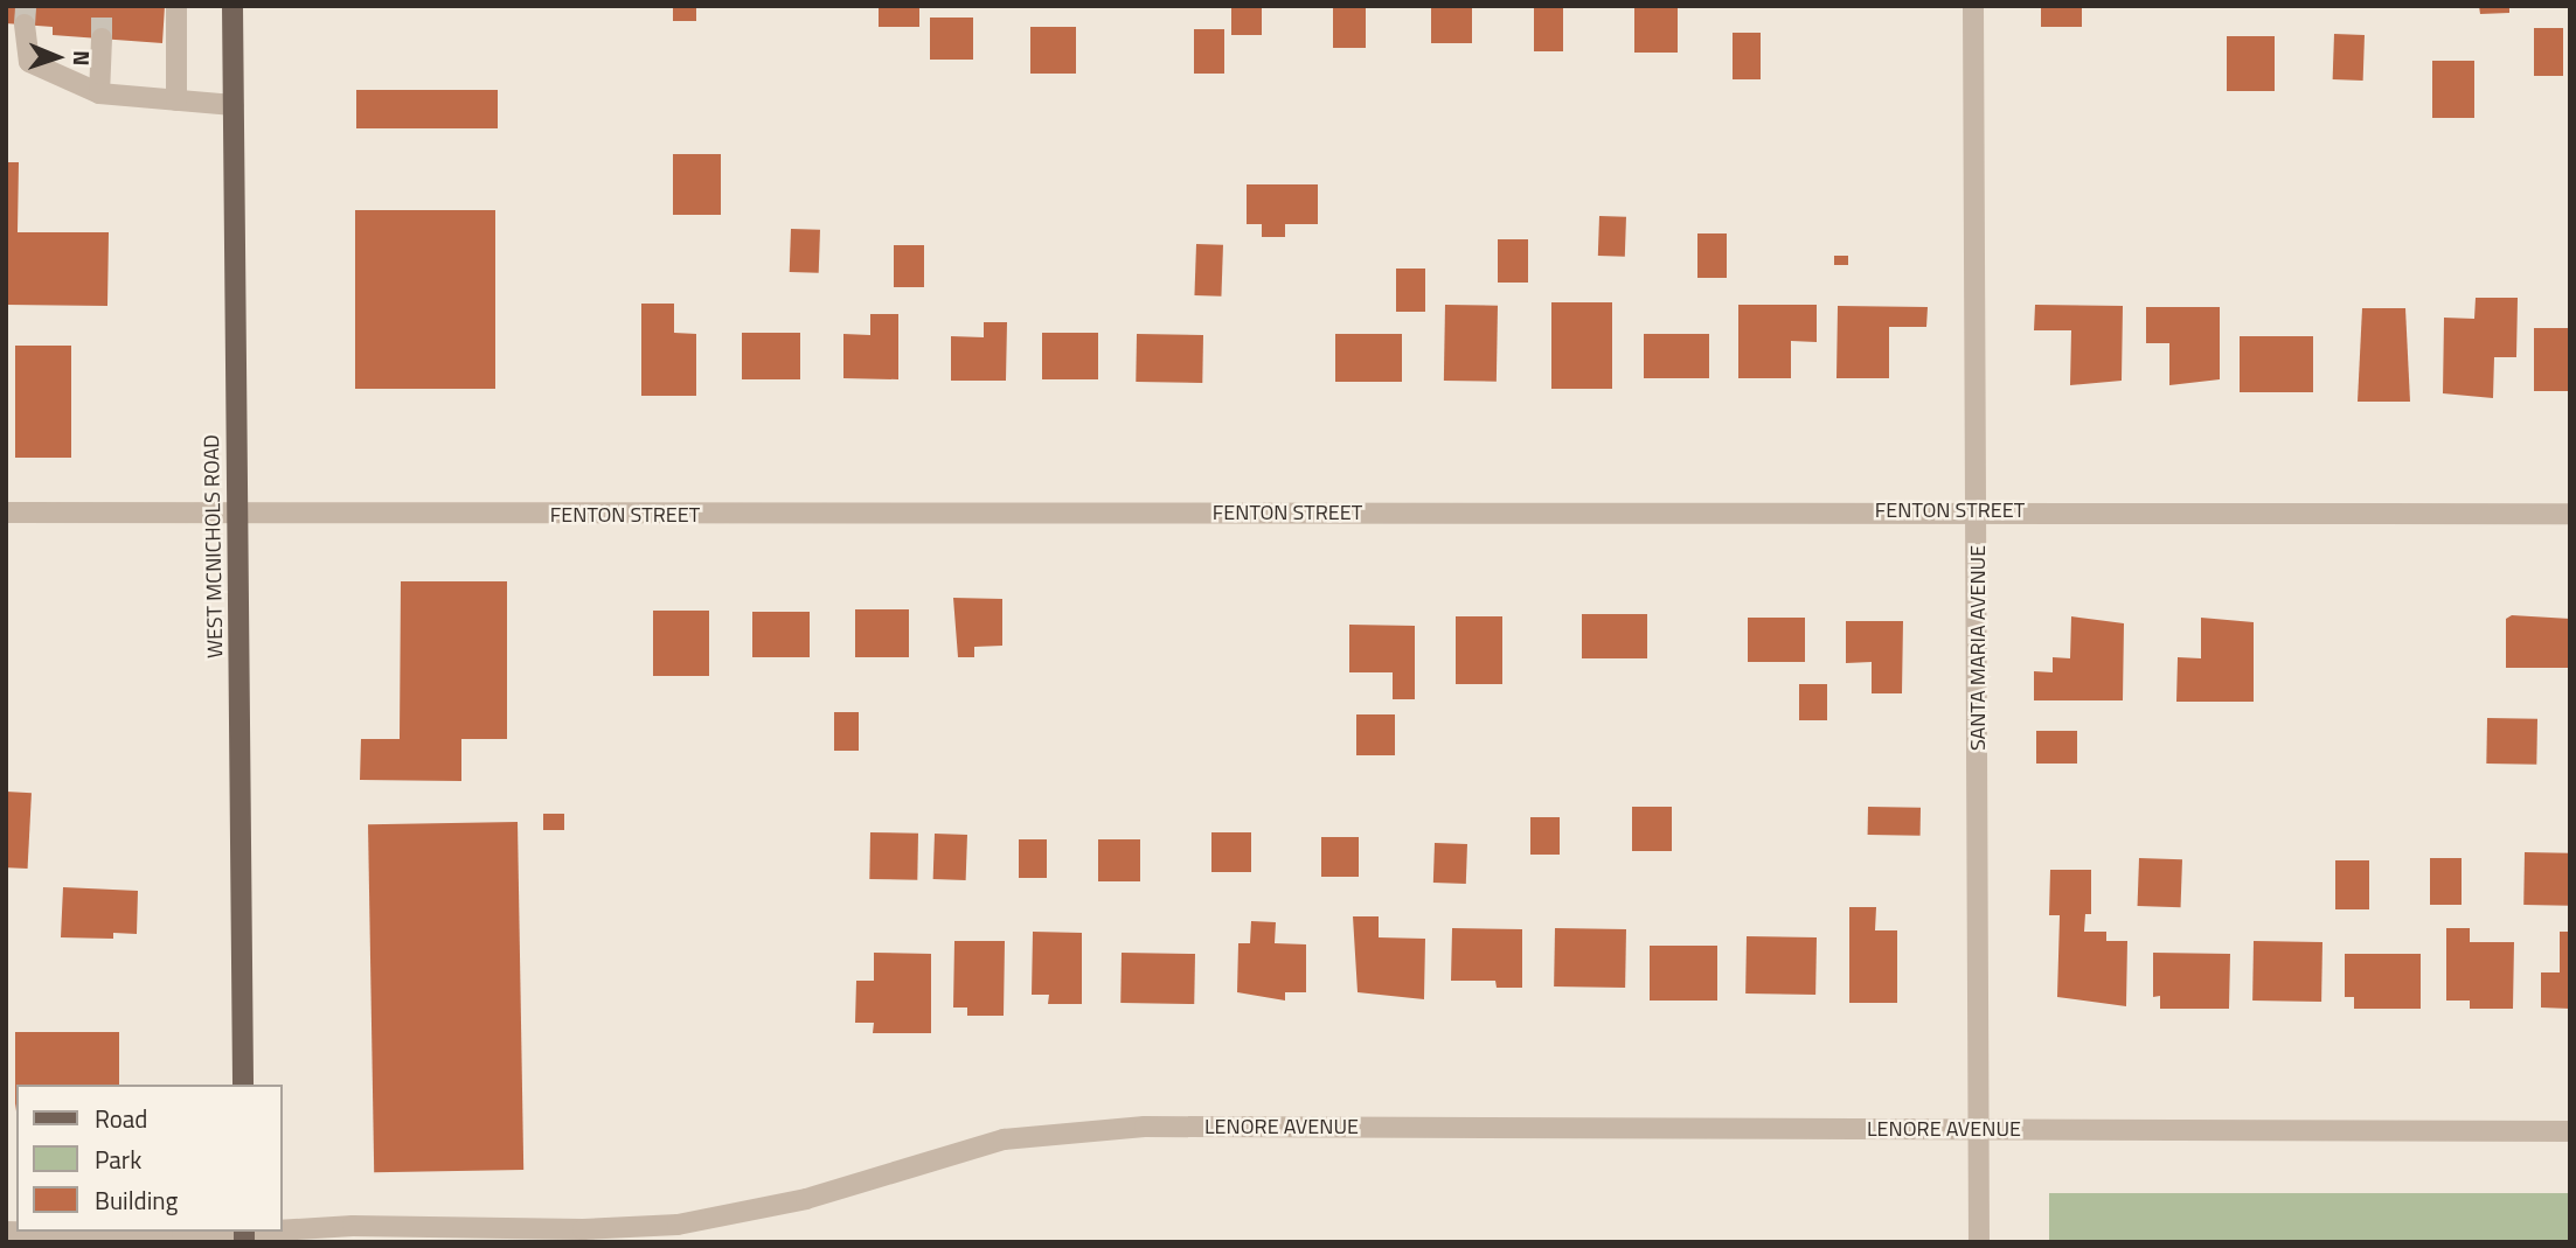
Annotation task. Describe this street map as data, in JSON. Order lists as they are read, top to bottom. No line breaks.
{"streets":{"main road":["WEST MCNICHOLS ROAD"],"street":["FENTON STREET","SANTA MARIA AVENUE","LENORE AVENUE"]},"crossings":[["FENTON STREET","WEST MCNICHOLS ROAD"],["FENTON STREET","SANTA MARIA AVENUE"],["SANTA MARIA AVENUE","LENORE AVENUE"]],"legend":["Road","Park","Building"],"north":"right"}
